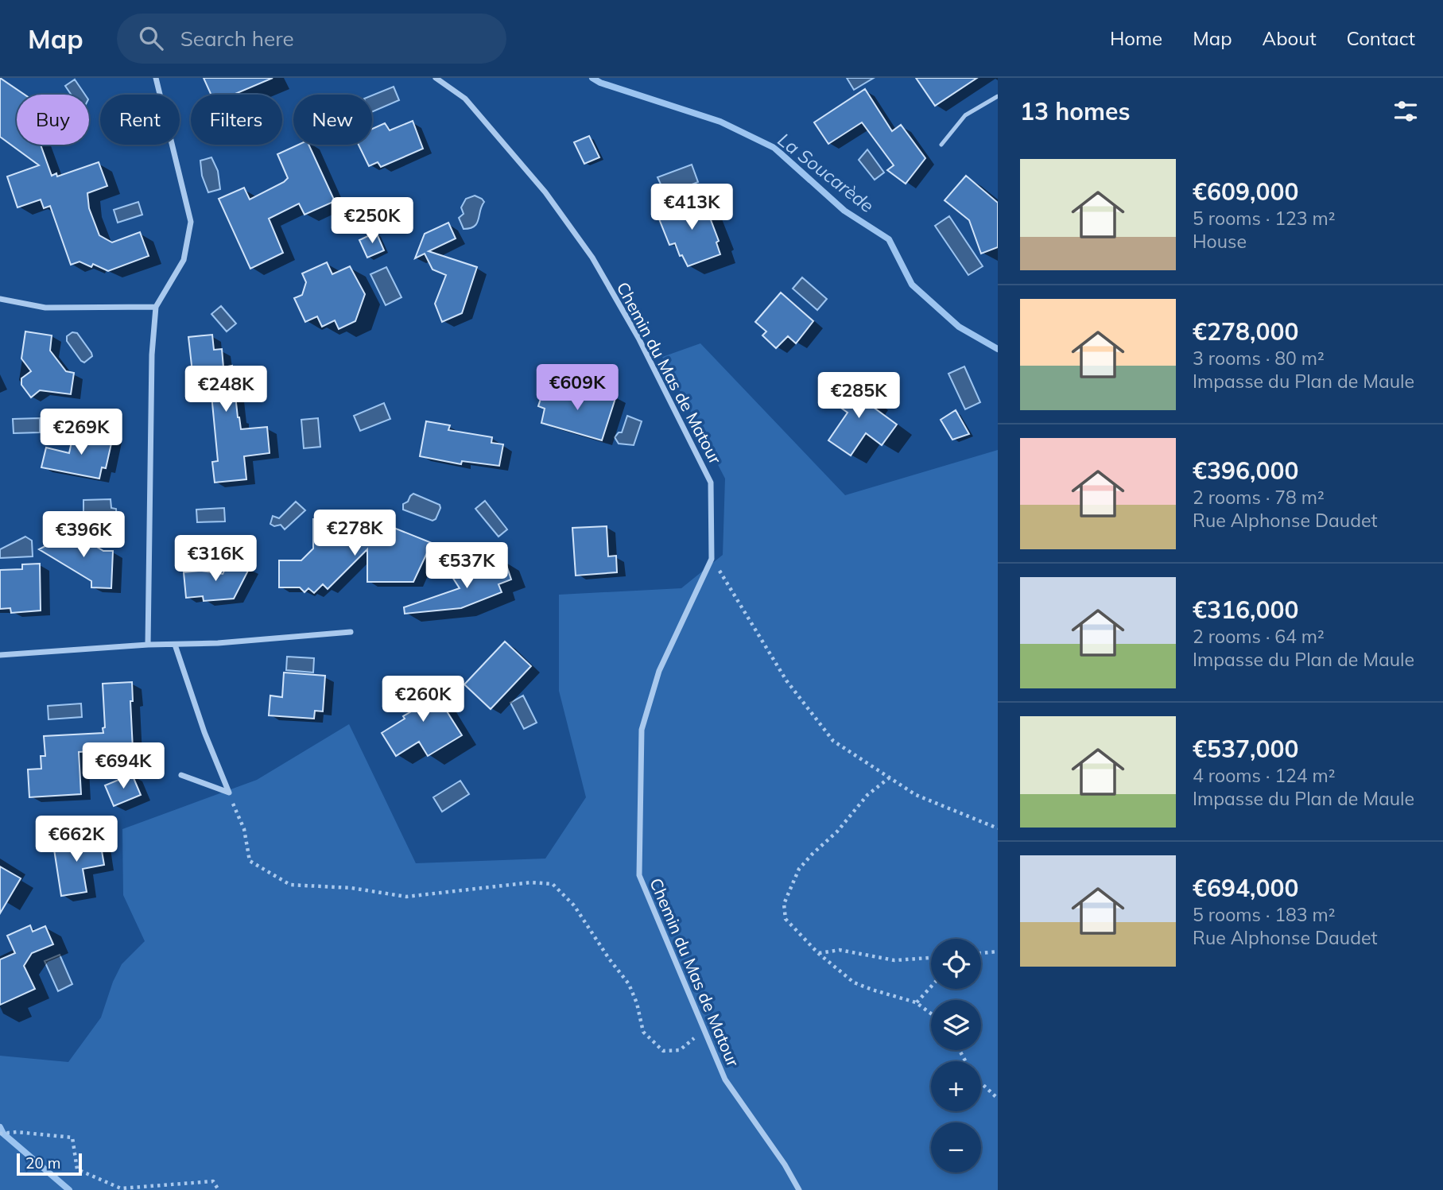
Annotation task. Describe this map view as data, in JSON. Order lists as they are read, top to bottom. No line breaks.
{"streets":{"street":["Chemin du Mas de Matour"]},"water":["La Soucarède"],"scale_bar":"20 m","page":{"header":"Map","search":"Search here","nav":["Home","Map","About","Contact"],"heading":"13 homes","chip":["Buy","Rent","Filters","New"],"list":[{"name":"€609,000","note":"5 rooms · 123 m² · House"},{"name":"€278,000","note":"3 rooms · 80 m² · Impasse du Plan de Maule"},{"name":"€396,000","note":"2 rooms · 78 m² · Rue Alphonse Daudet"},{"name":"€316,000","note":"2 rooms · 64 m² · Impasse du Plan de Maule"},{"name":"€537,000","note":"4 rooms · 124 m² · Impasse du Plan de Maule"},{"name":"€694,000","note":"5 rooms · 183 m² · Rue Alphonse Daudet"}],"price":["€413K","€250K","€609K","€248K","€285K","€269K","€278K","€396K","€316K","€537K","€260K","€694K","€662K"],"map_buttons":["+","−"],"scale":"20 m"}}
